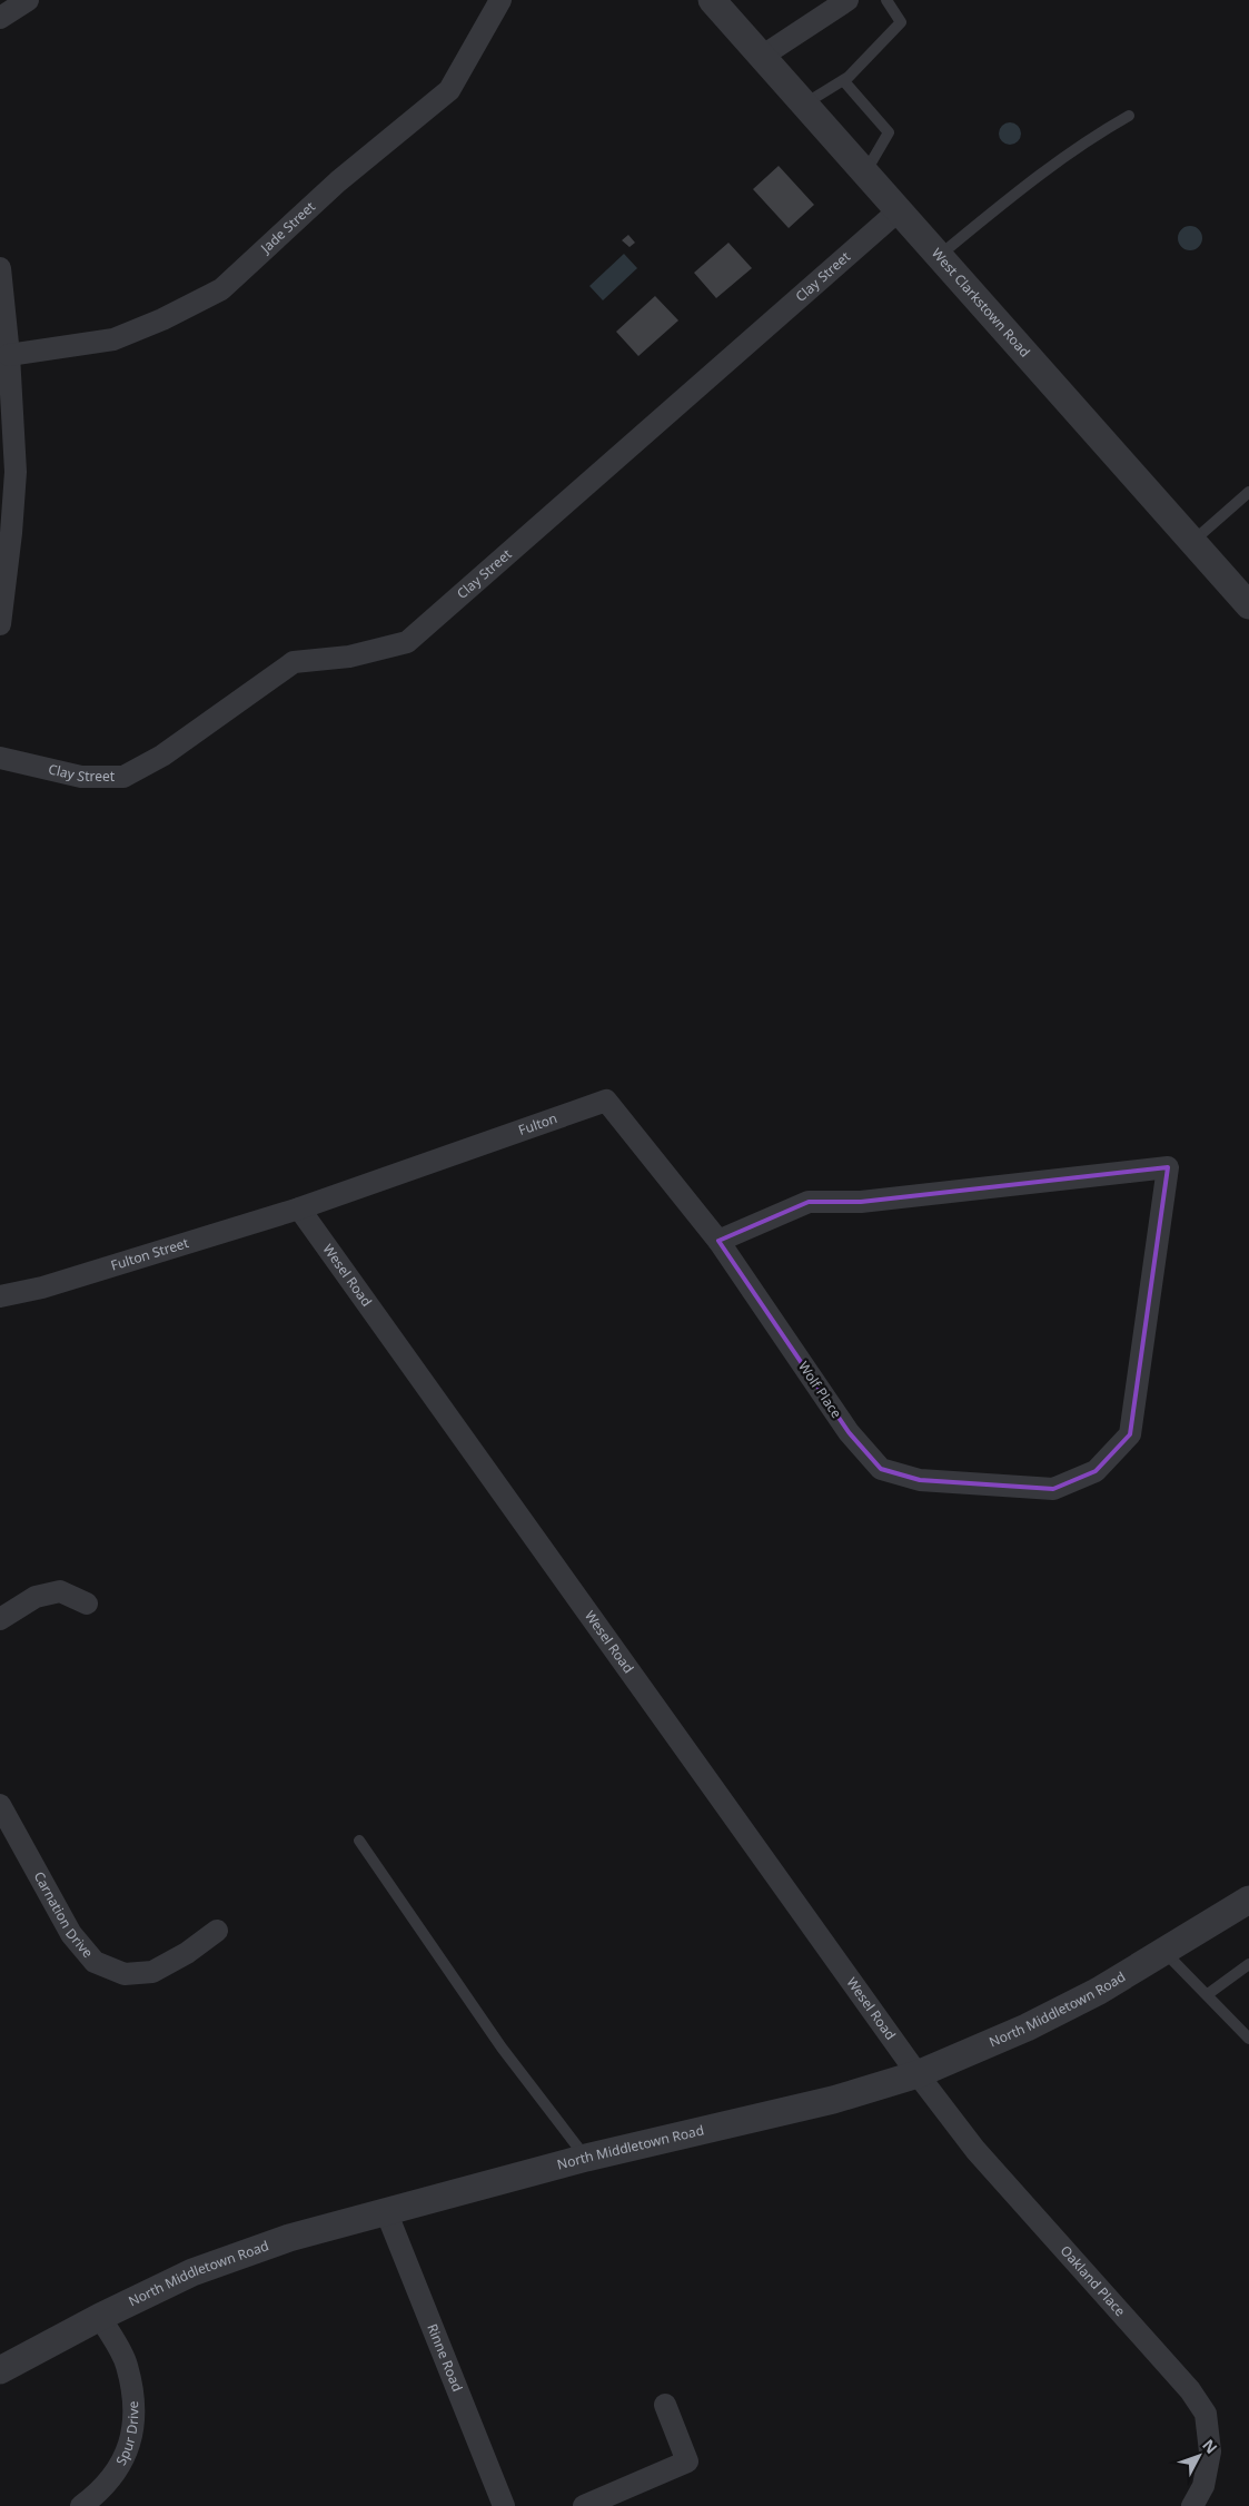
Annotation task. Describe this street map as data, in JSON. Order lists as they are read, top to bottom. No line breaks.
{"streets":{"street":["Jade Street","Clay Street","West Clarkstown Road","Fulton","Fulton Street","Wesel Road","Wolf Place","Carnation Drive","North Middletown Road","Oakland Place","Rinne Road","Spur Drive"]},"crossings":[["Clay Street","West Clarkstown Road"],["Fulton","Fulton Street"],["Fulton","Wesel Road"],["Fulton","Wolf Place"],["Fulton Street","Wesel Road"],["Wesel Road","North Middletown Road"],["Wesel Road","Oakland Place"],["North Middletown Road","Oakland Place"],["North Middletown Road","Rinne Road"],["North Middletown Road","Spur Drive"]],"north":"top right"}
